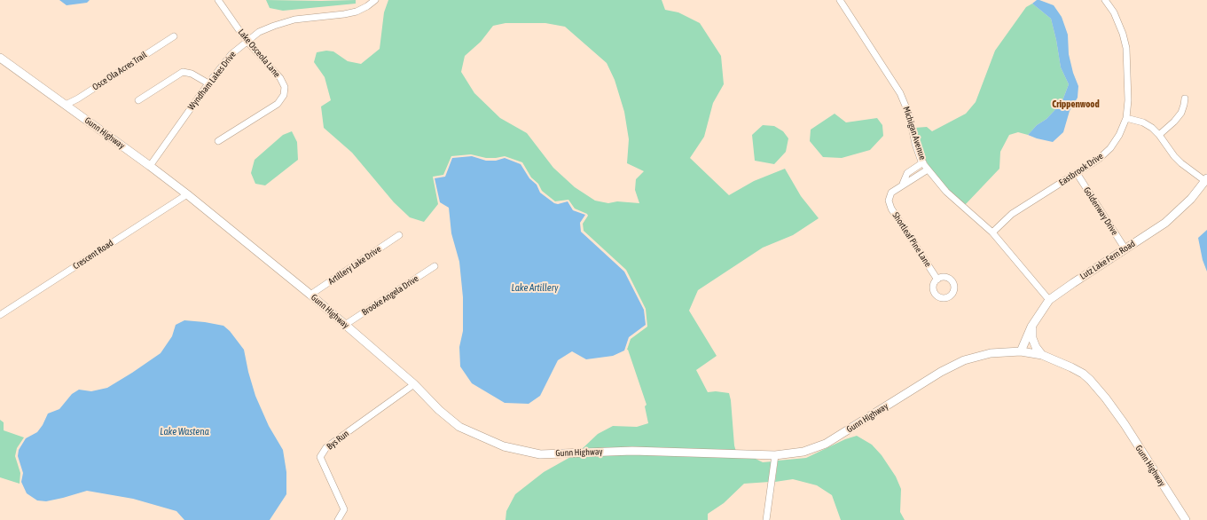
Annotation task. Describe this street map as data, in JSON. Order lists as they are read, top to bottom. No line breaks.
{"streets":{"main road":["Gunn Highway","Lutz Lake Fern Road"],"street":["Lake Osceola Lane","Osce Ola Acres Trail","Wyndham Lakes Drive","Michigan Avenue","Eastbrook Drive","Goldenway Drive","Shortleaf Pine Lane","Crescent Road","Artillery Lake Drive","Brooke Angela Drive","Bys Run"]},"crossings":[["Lake Osceola Lane","Wyndham Lakes Drive"],["Osce Ola Acres Trail","Gunn Highway"],["Wyndham Lakes Drive","Gunn Highway"],["Gunn Highway","Crescent Road"],["Gunn Highway","Lutz Lake Fern Road"],["Gunn Highway","Artillery Lake Drive"],["Gunn Highway","Brooke Angela Drive"],["Gunn Highway","Bys Run"],["Michigan Avenue","Eastbrook Drive"],["Michigan Avenue","Shortleaf Pine Lane"],["Michigan Avenue","Lutz Lake Fern Road"],["Eastbrook Drive","Goldenway Drive"],["Goldenway Drive","Lutz Lake Fern Road"]],"districts":["Crippenwood"],"water":["Lake Artillery","Lake Wastena"]}
